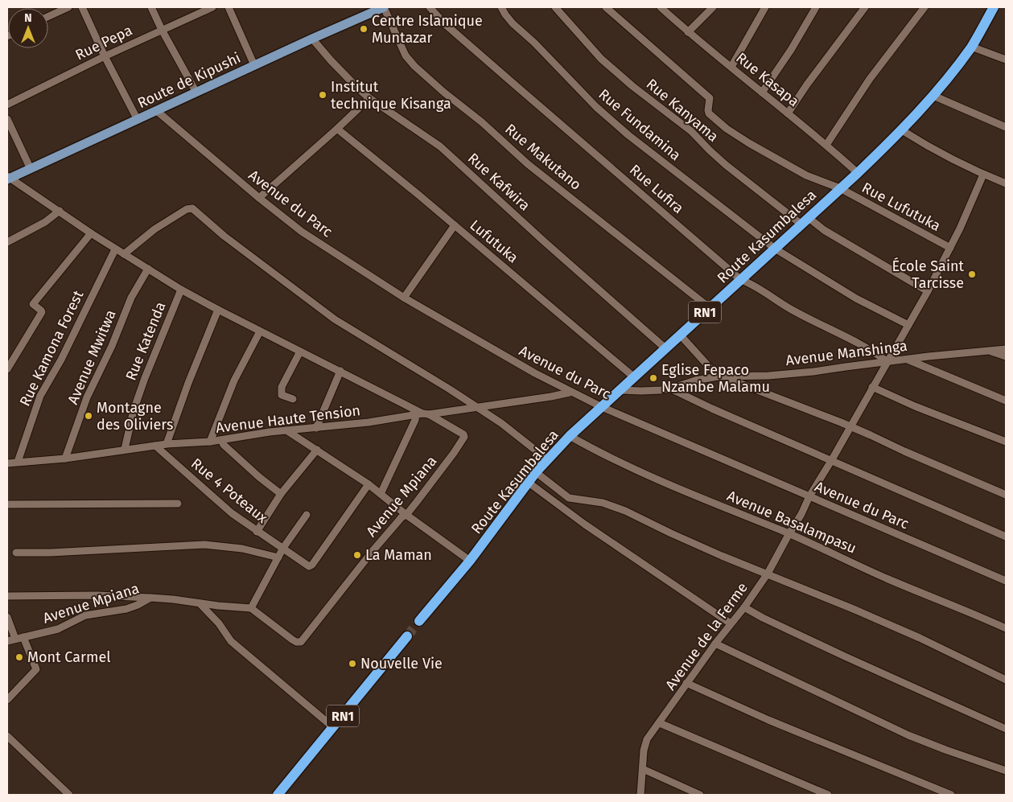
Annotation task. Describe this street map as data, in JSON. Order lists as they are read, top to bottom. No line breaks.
{"streets":{"highway":["Route Kasumbalesa","RN1"],"main road":["Route de Kipushi"],"street":["Rue Pepa","Rue Kasapa","Rue Kanyama","Rue Fundamina","Rue Makutano","Rue Kafwira","Rue Lufira","Avenue du Parc","Rue Lufutuka","Lufutuka","Rue Katenda","Rue Kamona Forest","Avenue Manshinga","Avenue Mwitwa","Avenue Haute Tension","Rue 4 Poteaux","Avenue Mpiana","Avenue Basalampasu","Avenue de la Ferme"]},"crossings":[["Rue Kasapa","Route Kasumbalesa"],["Route de Kipushi","Rue Makutano"],["Route de Kipushi","Rue Kafwira"],["Route de Kipushi","Avenue du Parc"],["Rue Kanyama","Route Kasumbalesa"],["Rue Fundamina","Route Kasumbalesa"],["Rue Makutano","Route Kasumbalesa"],["Rue Kafwira","Route Kasumbalesa"],["Rue Lufira","Route Kasumbalesa"],["Rue Lufira","Avenue Manshinga"],["Rue Lufira","Avenue de la Ferme"],["Avenue du Parc","Route Kasumbalesa"],["Avenue du Parc","Avenue Haute Tension"],["Avenue du Parc","Avenue de la Ferme"],["Rue Lufutuka","Route Kasumbalesa"],["Rue Lufutuka","Avenue de la Ferme"],["Route Kasumbalesa","Lufutuka"],["Route Kasumbalesa","Avenue Manshinga"],["Route Kasumbalesa","Avenue Basalampasu"],["Rue Katenda","Avenue Haute Tension"],["Rue Kamona Forest","Avenue Haute Tension"],["Avenue Manshinga","Avenue de la Ferme"],["Avenue Mwitwa","Avenue Haute Tension"],["Avenue Haute Tension","Rue 4 Poteaux"],["Avenue Haute Tension","Avenue Mpiana"],["Avenue Basalampasu","Avenue de la Ferme"]],"places":["Centre Islamique Muntazar","Institut technique Kisanga","École Saint Tarcisse","Eglise Fepaco Nzambe Malamu","Montagne des Oliviers","La Maman","Mont Carmel","Nouvelle Vie"],"north":"top"}
